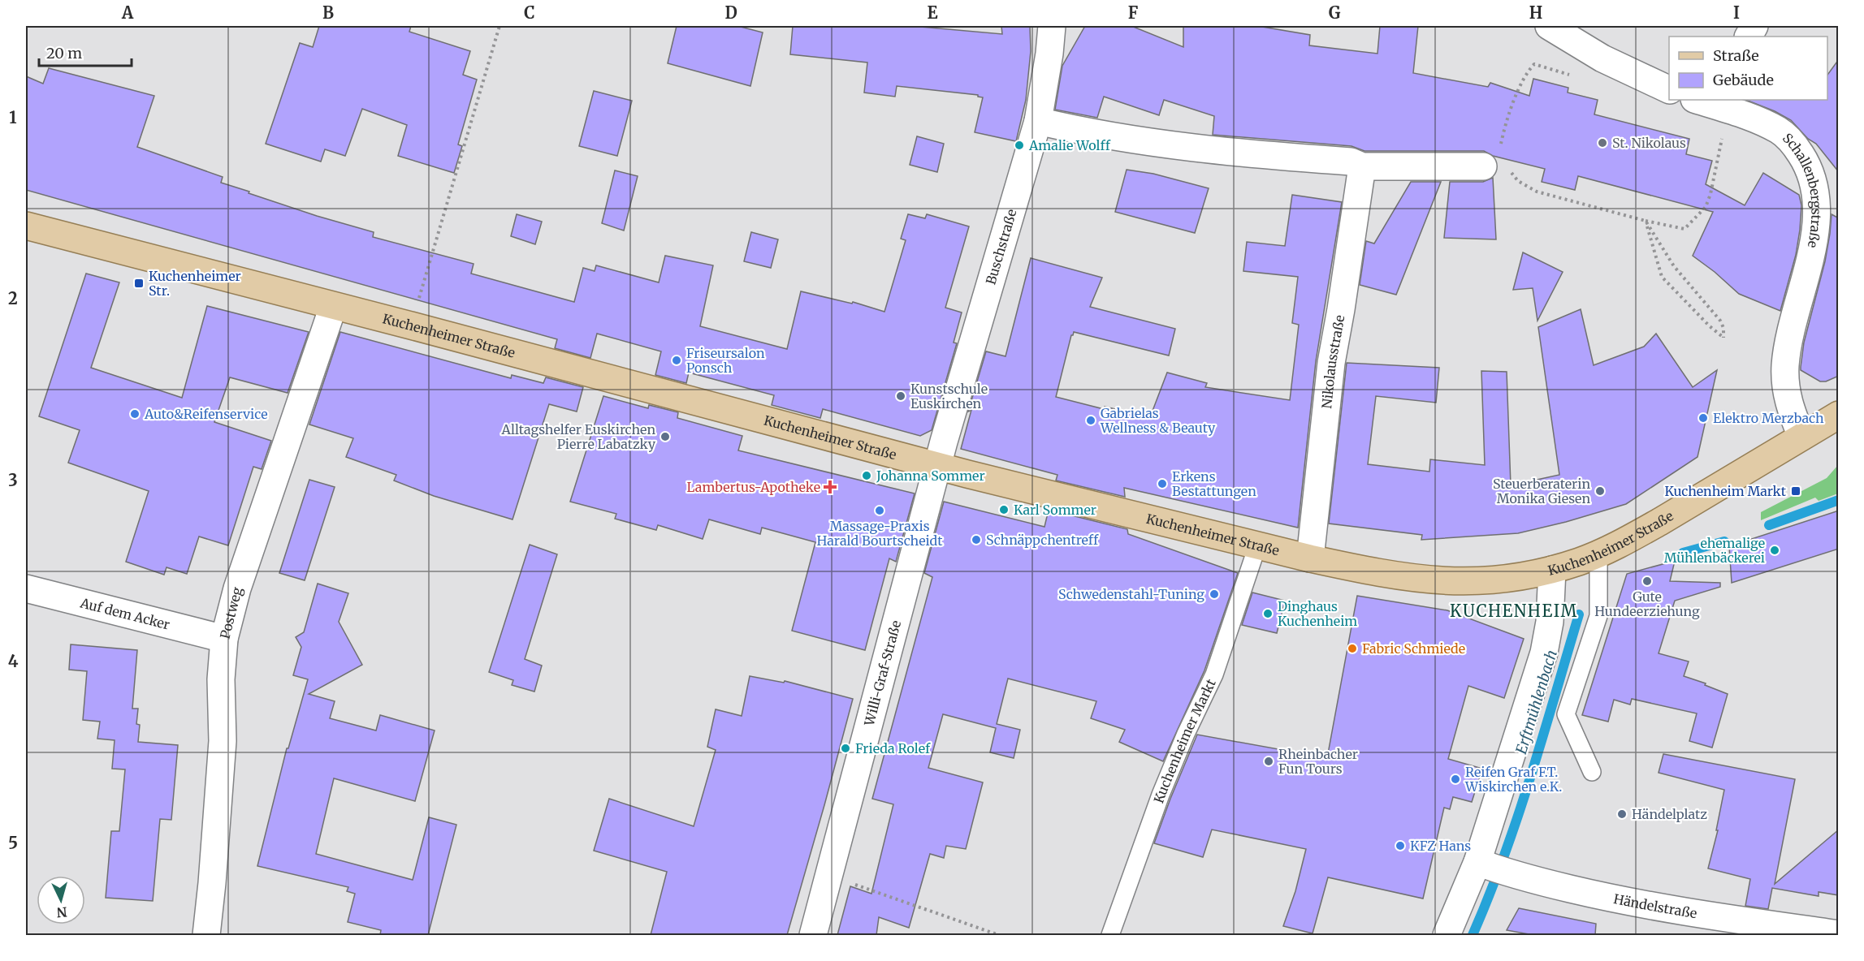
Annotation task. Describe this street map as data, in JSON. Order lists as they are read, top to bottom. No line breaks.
{"streets":{"main road":["Kuchenheimer Straße"],"street":["Schallenbergstraße","Buschstraße","Nikolausstraße","Auf dem Acker","Postweg","Willi-Graf-Straße","Händelstraße"],"lane":["Kuchenheimer Markt"]},"crossings":[["Schallenbergstraße","Kuchenheimer Straße"],["Buschstraße","Kuchenheimer Straße"],["Buschstraße","Willi-Graf-Straße"],["Kuchenheimer Straße","Nikolausstraße"],["Kuchenheimer Straße","Postweg"],["Kuchenheimer Straße","Willi-Graf-Straße"],["Kuchenheimer Straße","Kuchenheimer Markt"],["Auf dem Acker","Postweg"]],"districts":["KUCHENHEIM"],"water":["Erftmühlenbach"],"places":{"other":["St. Nikolaus","Amalie Wolff","Friseursalon Ponsch","Kunstschule Euskirchen","Auto&Reifenservice","Elektro Merzbach","Gabrielas Wellness & Beauty","Alltagshelfer Euskirchen Pierre Labatzky","Johanna Sommer","Erkens Bestattungen","Steuerberaterin Monika Giesen","Karl Sommer","Massage-Praxis Harald Bourtscheidt","Schnäppchentreff","ehemalige Mühlenbäckerei","Gute Hundeerziehung","Schwedenstahl-Tuning","Dinghaus Kuchenheim","Fabric Schmiede","Frieda Rolef","Rheinbacher Fun Tours","Reifen Graf F.T. Wiskirchen e.K.","Händelplatz","KFZ Hans"],"transit":["Kuchenheimer Str.","Kuchenheim Markt"],"health":["Lambertus-Apotheke"]},"legend":["Straße","Gebäude"],"scale_bar":"20 m","north":"bottom","grid":{"columns":["A","B","C","D","E","F","G","H","I"],"rows":["1","2","3","4","5"]}}
